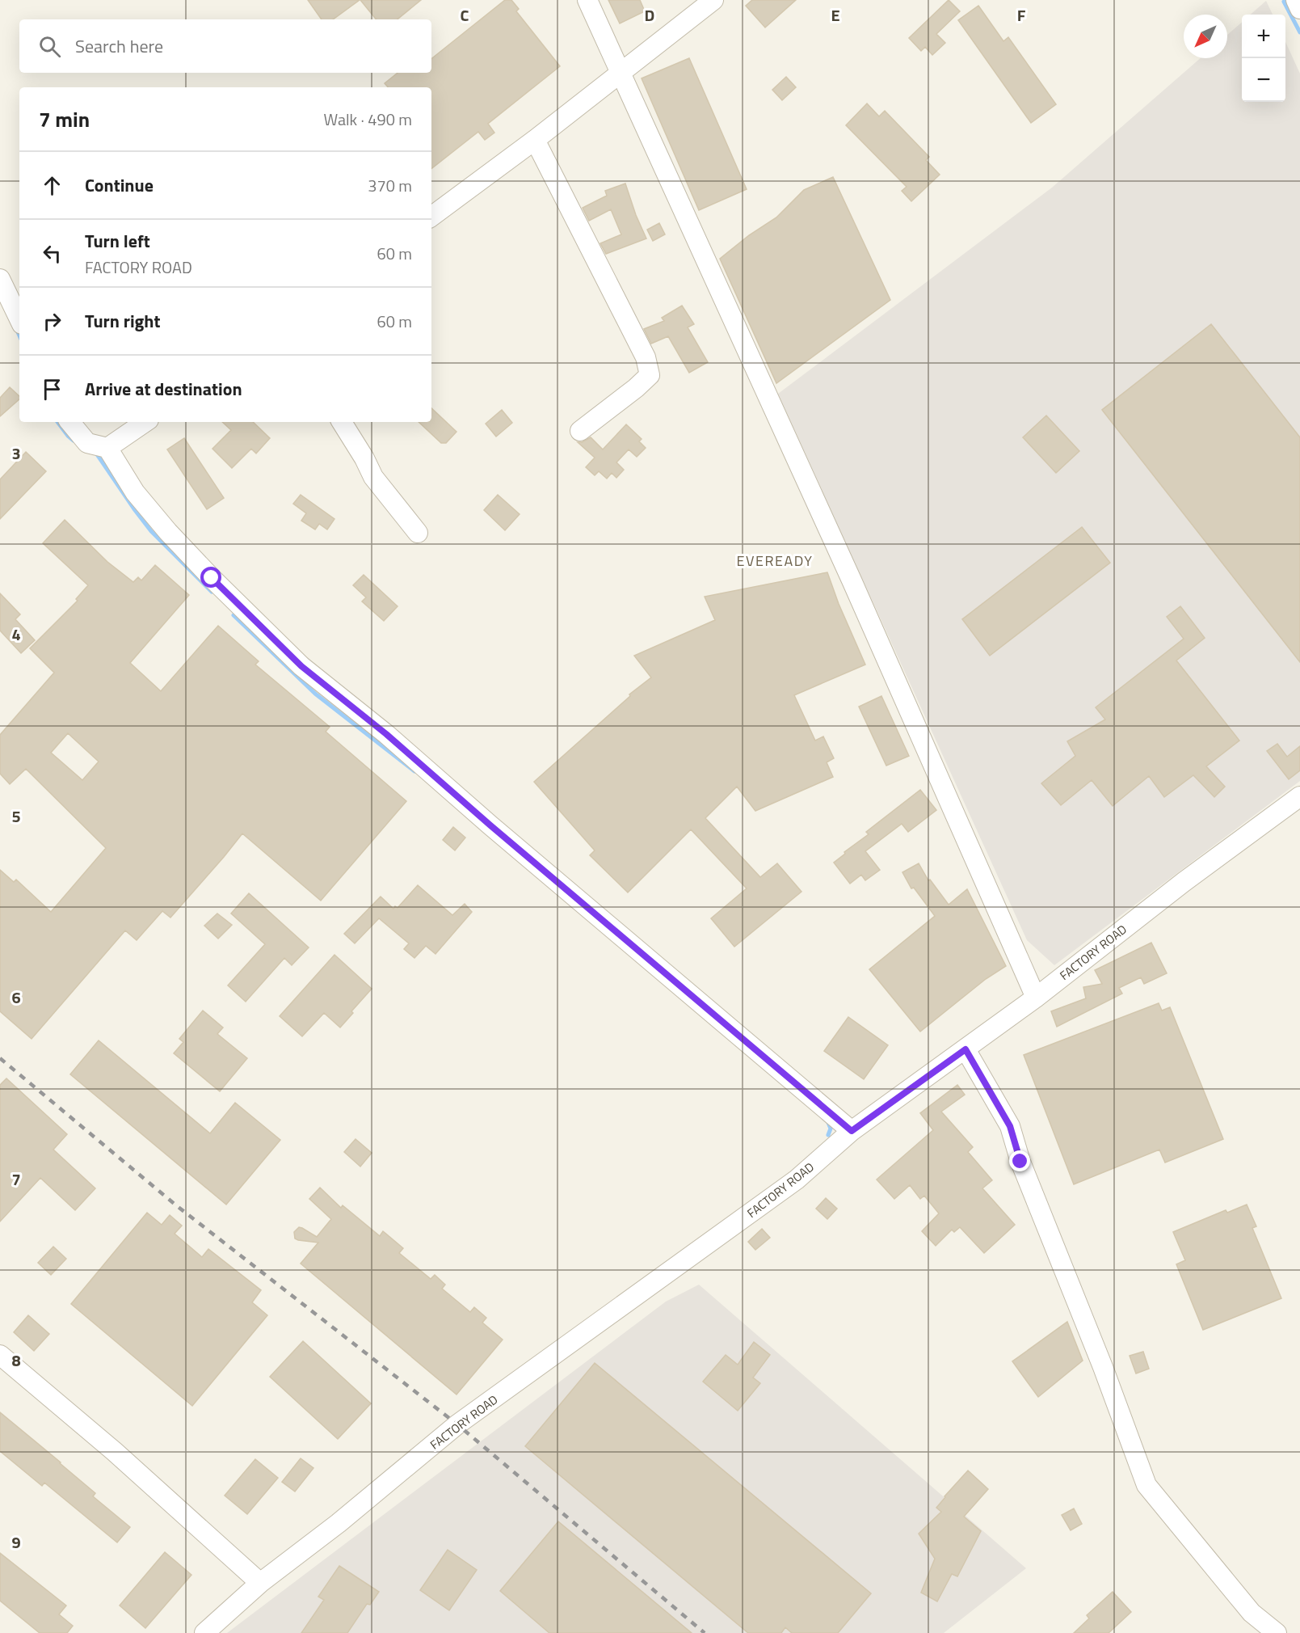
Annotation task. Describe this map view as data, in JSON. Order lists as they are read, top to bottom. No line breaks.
{"streets":{"street":["FACTORY ROAD"]},"districts":["EVEREADY"],"north":"bottom left","page":{"map_buttons":["+","−"],"search":"Search here","heading":["7 min","Walk · 490 m"],"list":[["Continue","370 m"],["Turn left","FACTORY ROAD","60 m"],["Turn right","60 m"],"Arrive at destination"]},"grid":{"columns":["C","D","E","F"],"rows":["3","4","5","6","7","8","9"]}}
